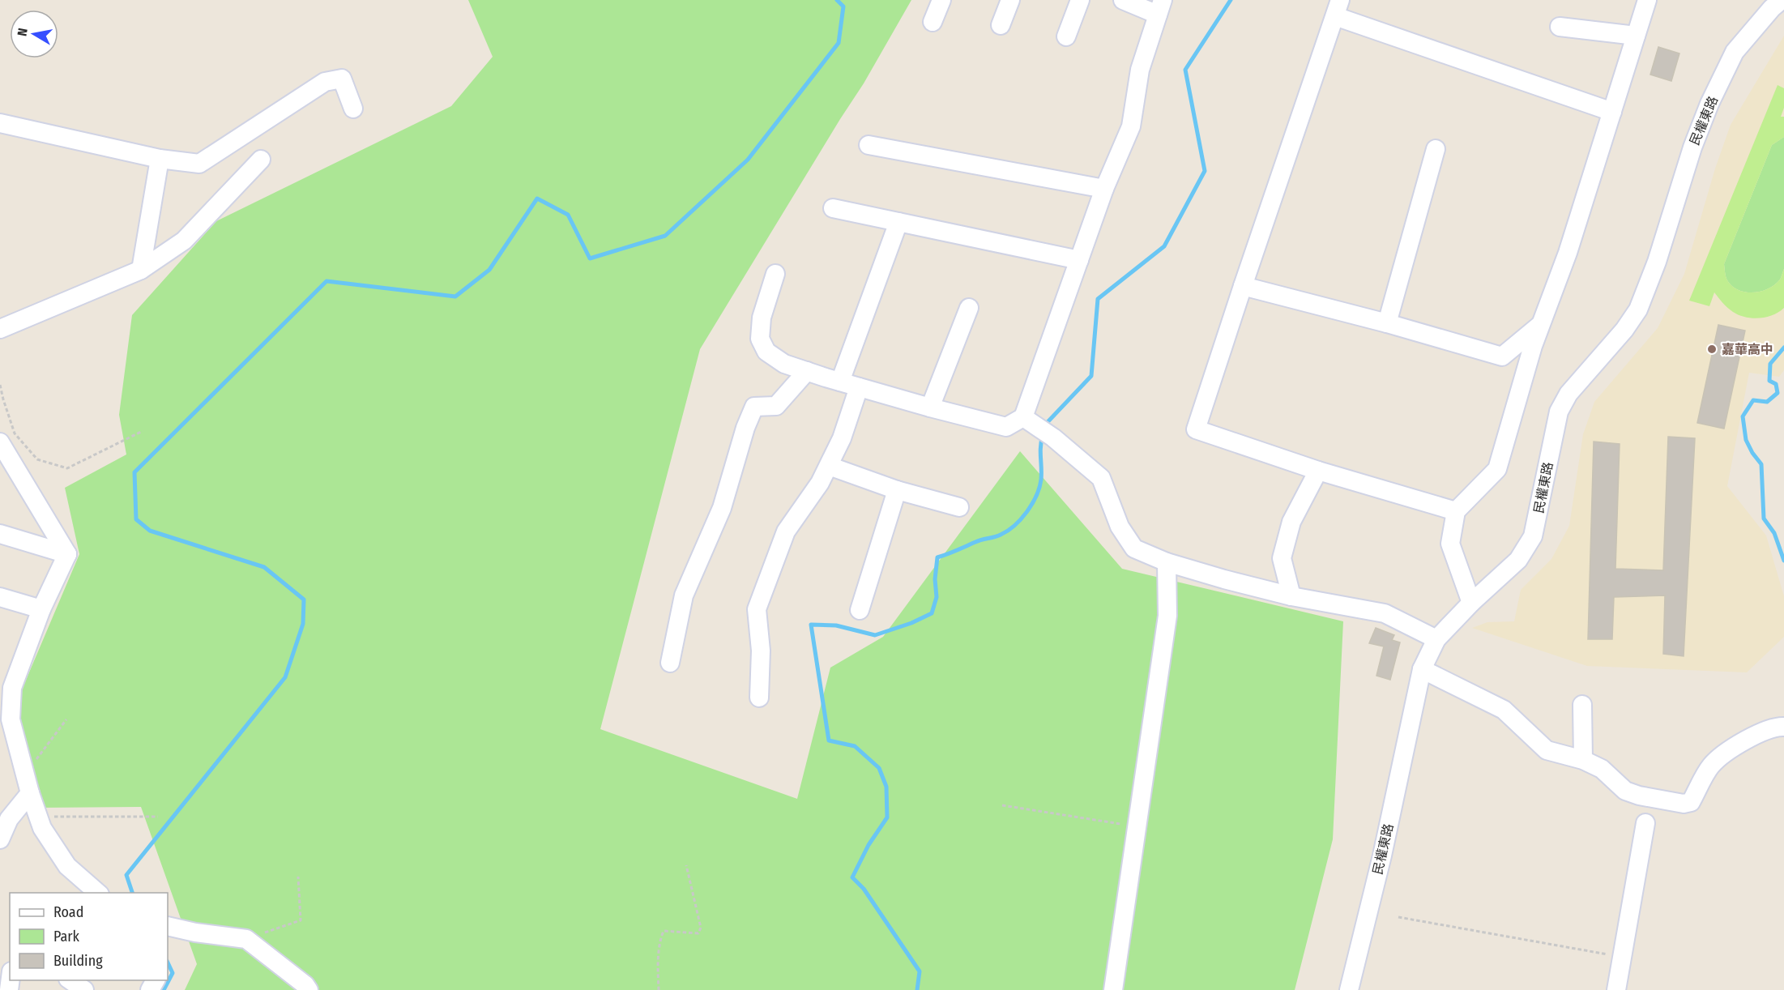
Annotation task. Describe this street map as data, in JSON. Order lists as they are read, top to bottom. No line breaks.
{"streets":{"street":["民權東路"]},"places":["嘉華高中"],"legend":["Road","Park","Building"],"north":"left"}
